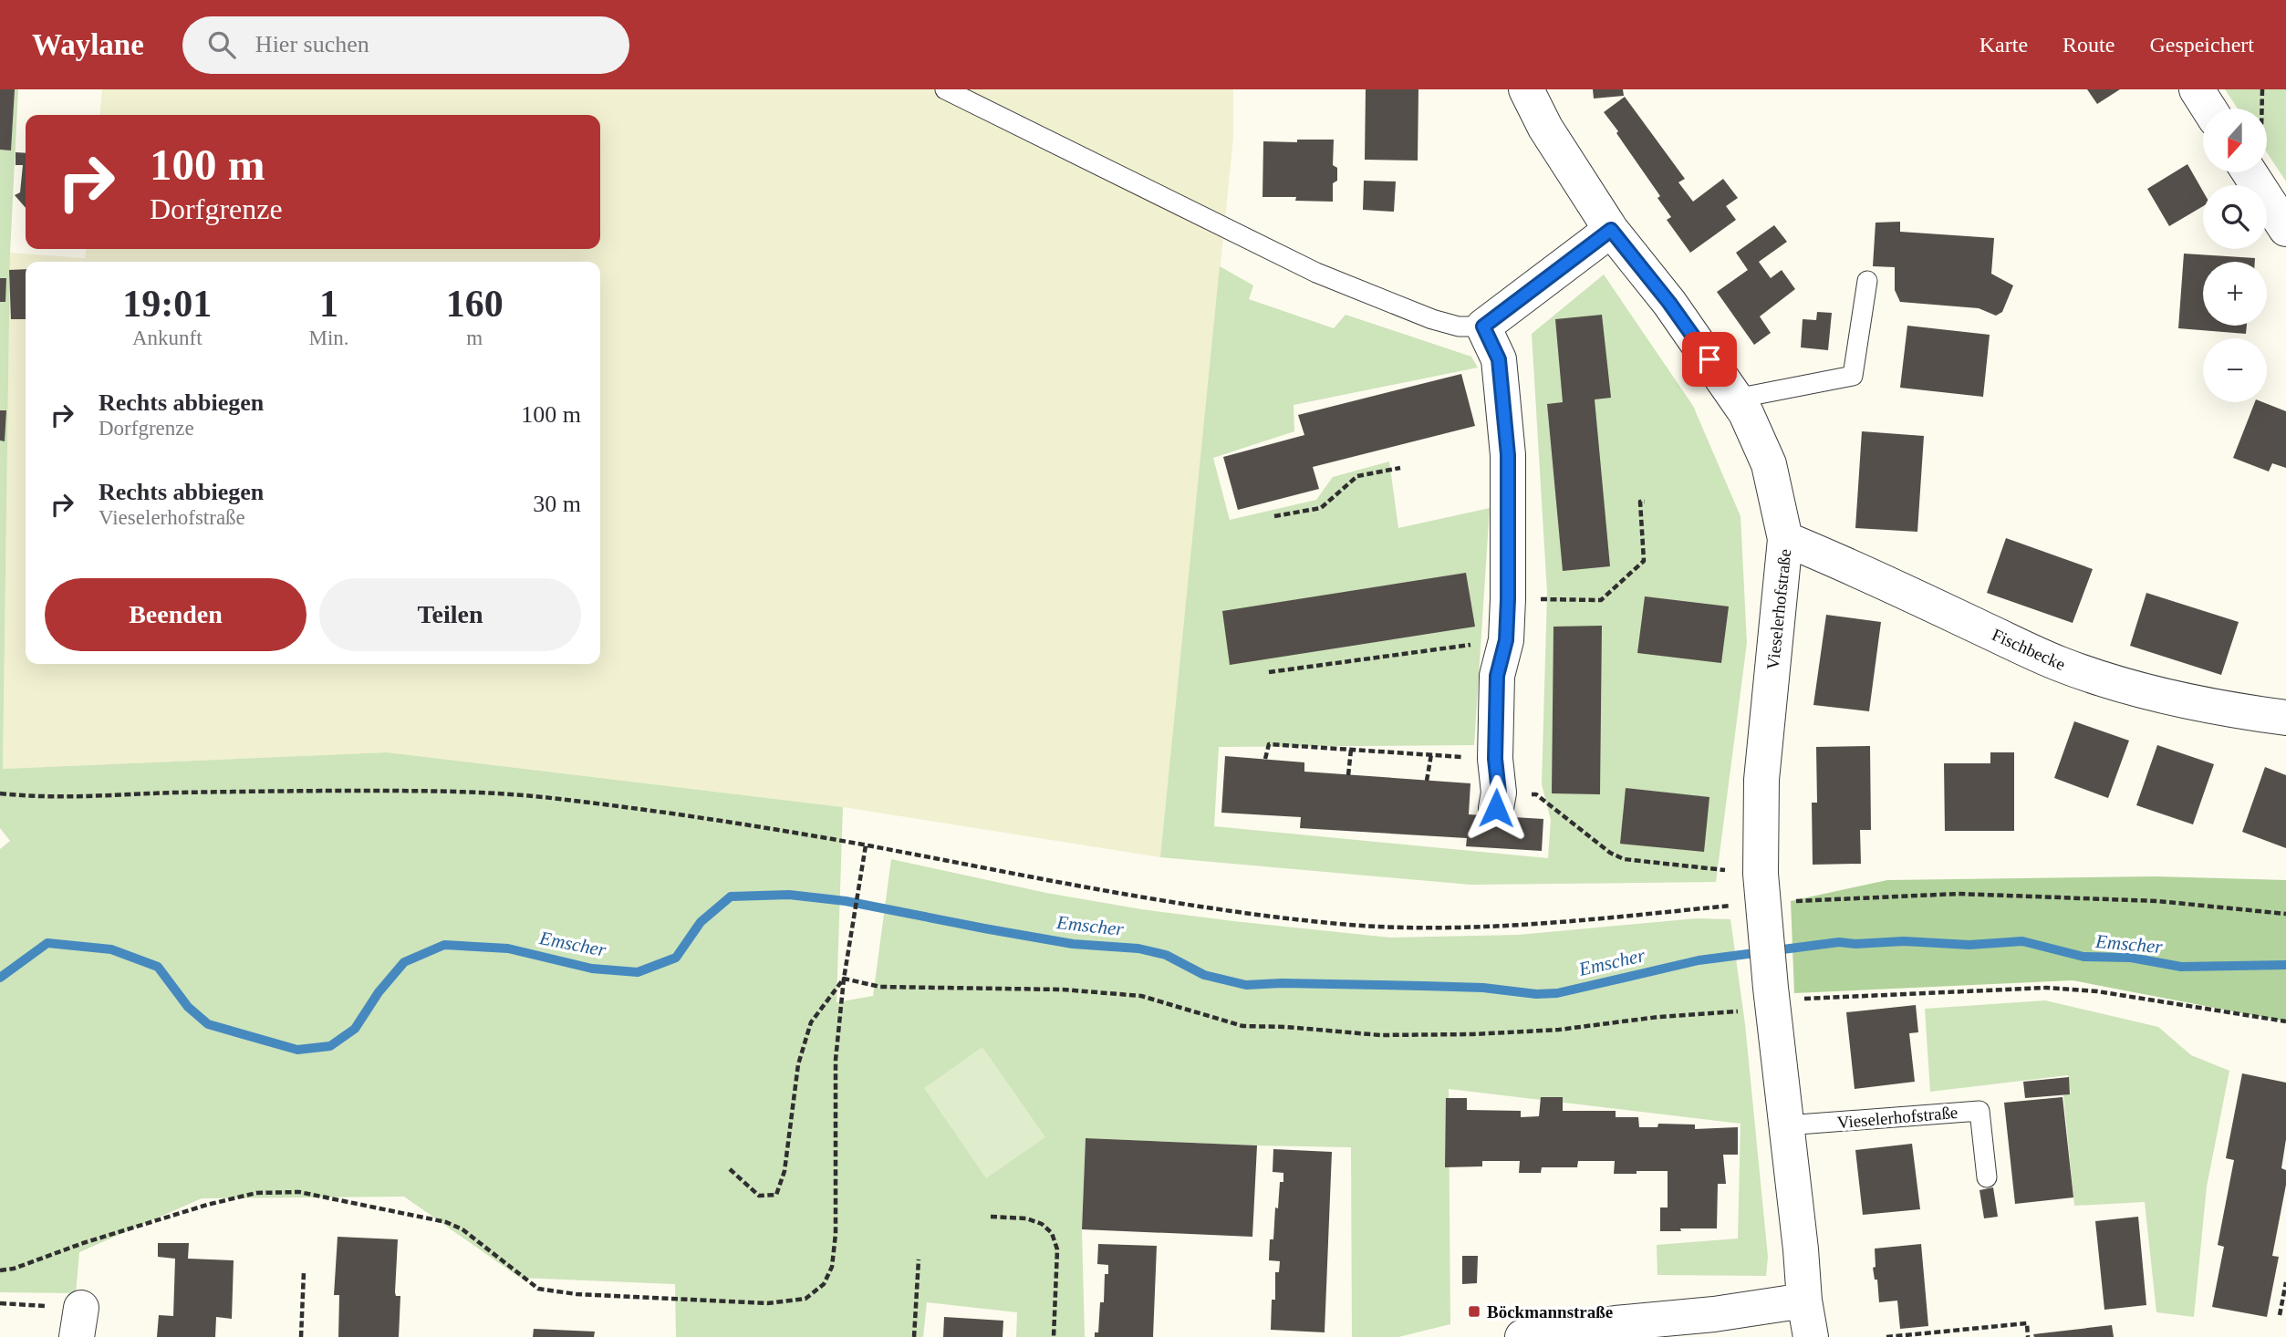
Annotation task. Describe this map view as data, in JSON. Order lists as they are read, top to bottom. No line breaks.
{"streets":{"street":["Vieselerhofstraße","Fischbecke"]},"crossings":[["Vieselerhofstraße","Fischbecke"]],"water":["Emscher"],"places":{"transit":["Böckmannstraße"]},"north":"bottom","page":{"header":"Waylane","search":"Hier suchen","nav":["Karte","Route","Gespeichert"],"map_buttons":["+","−"],"turn":["100 m","Dorfgrenze"],"eta":["19:01","Ankunft","1","Min.","160","m"],"list":[{"name":"Rechts abbiegen","note":"Dorfgrenze","value":"100 m"},{"name":"Rechts abbiegen","note":"Vieselerhofstraße","value":"30 m"}],"buttons":["Beenden","Teilen"]}}
